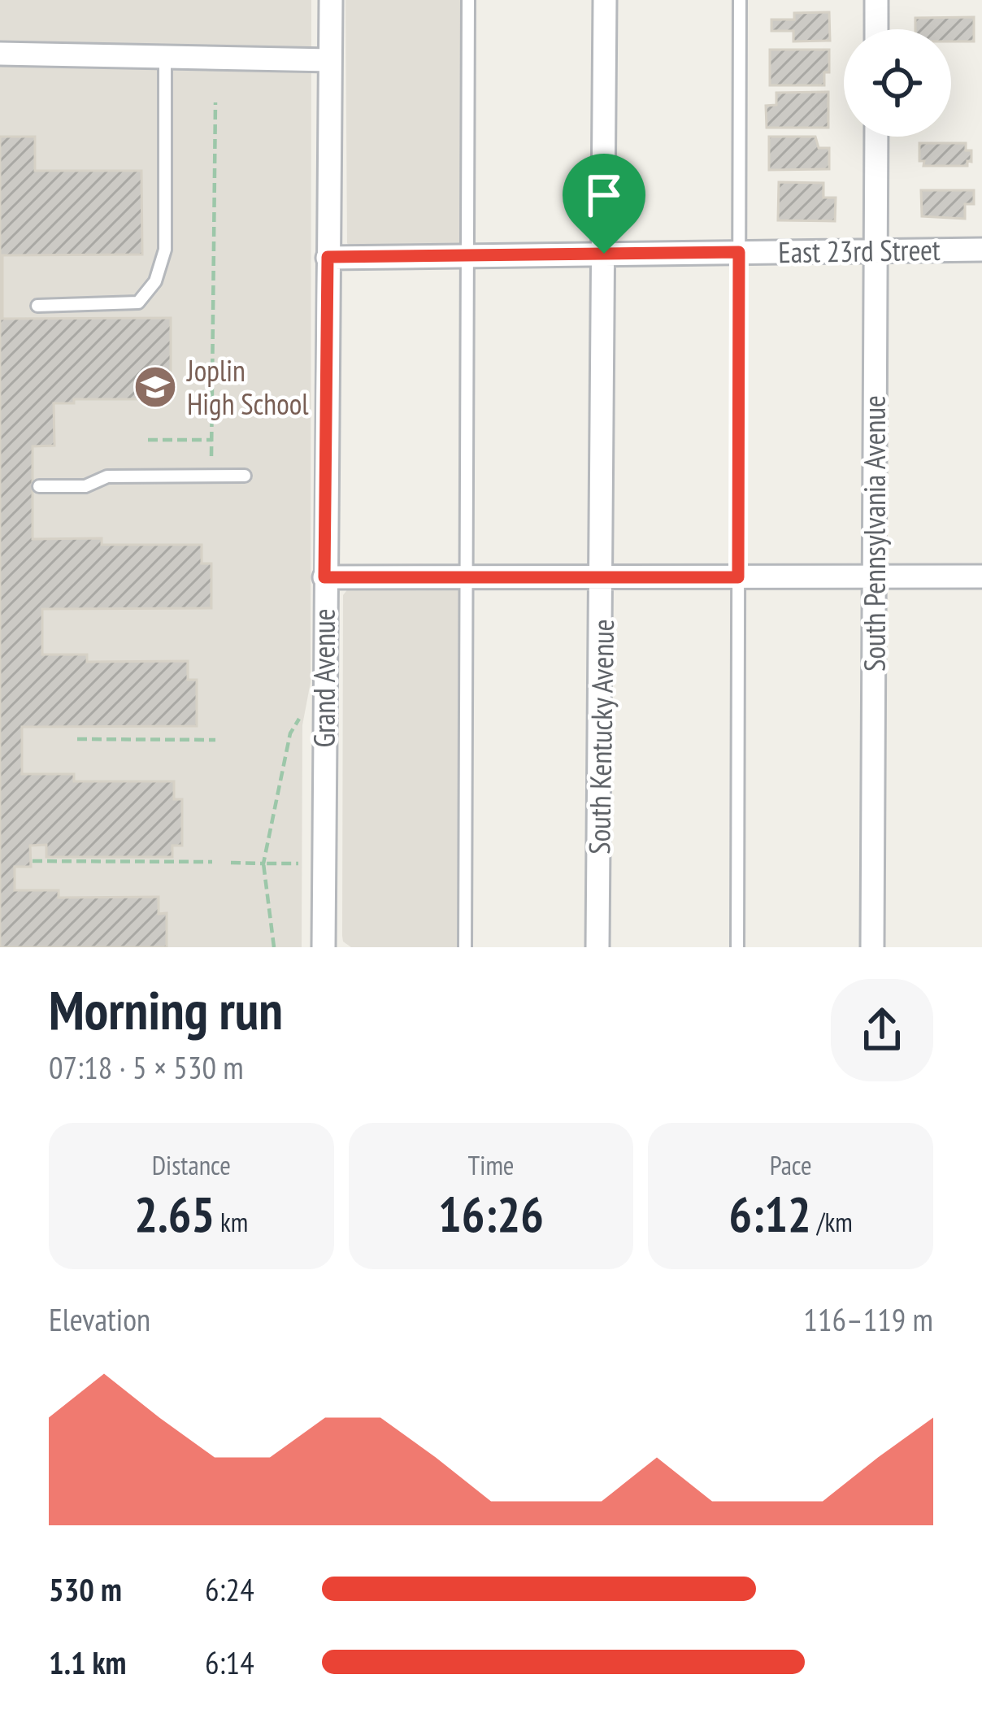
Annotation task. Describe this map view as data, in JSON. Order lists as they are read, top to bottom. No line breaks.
{"streets":{"street":["East 23rd Street","South Pennsylvania Avenue","Grand Avenue","South Kentucky Avenue"]},"crossings":[["East 23rd Street","South Pennsylvania Avenue"],["East 23rd Street","Grand Avenue"],["East 23rd Street","South Kentucky Avenue"]],"places":{"school or university":["Joplin High School"]},"page":{"heading":["Morning run","07:18 · 5 × 530 m"],"stats":[["Distance","2.65 km"],["Time","16:26"],["Pace","6:12 /km"]],"chart":["Elevation","116–119 m"],"list":[{"name":"530 m","note":"6:24"},{"name":"1.1 km","note":"6:14"}]}}
